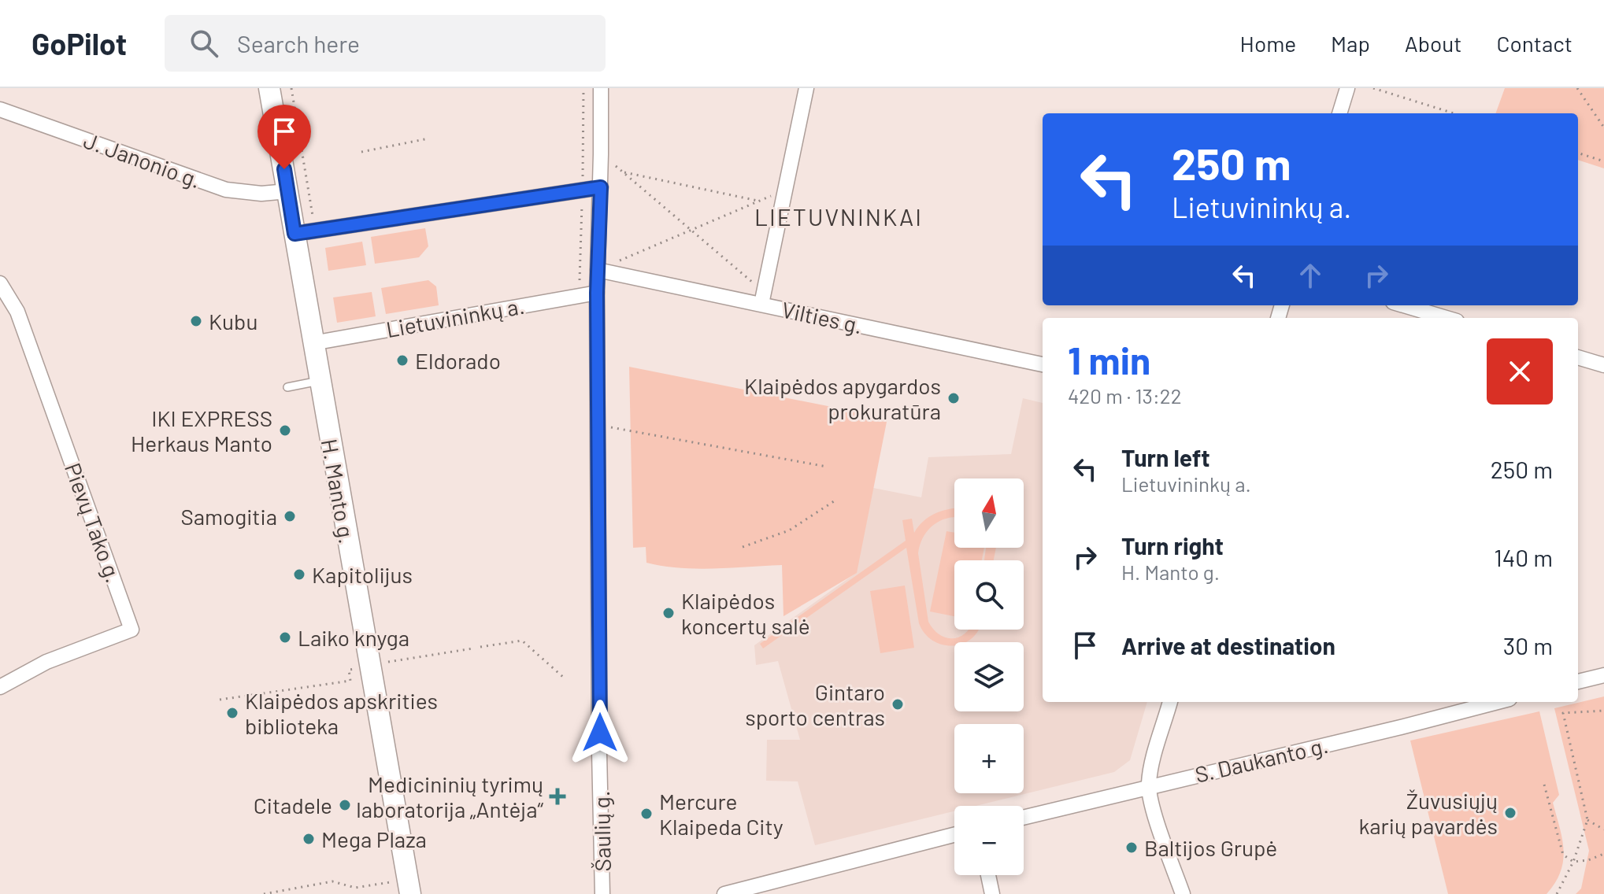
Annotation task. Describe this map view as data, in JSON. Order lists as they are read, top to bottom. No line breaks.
{"streets":{"main road":["H. Manto g."],"street":["J. Janonio g.","Lietuvininkų a.","Vilties g.","Pievų Tako g.","S. Daukanto g.","Šaulių g."]},"crossings":[["J. Janonio g.","H. Manto g."],["Lietuvininkų a.","H. Manto g."],["Lietuvininkų a.","Šaulių g."],["Vilties g.","Šaulių g."]],"districts":["LIETUVNINKAI"],"places":{"other":["Kubu","Eldorado","Klaipėdos apygardos prokuratūra","IKI EXPRESS Herkaus Manto","Samogitia","Kapitolijus","Klaipėdos koncertų salė","Laiko knyga","Gintaro sporto centras","Klaipėdos apskrities biblioteka","Citadele","Žuvusiųjų karių pavardės","Mercure Klaipeda City","Mega Plaza","Baltijos Grupė"],"health":["Medicininių tyrimų laboratorija „Antėja“"]},"north":"top","page":{"header":"GoPilot","search":"Search here","nav":["Home","Map","About","Contact"],"turn":["250 m","Lietuvininkų a."],"heading":["1 min","420 m · 13:22"],"list":[{"name":"Turn left","note":"Lietuvininkų a.","value":"250 m"},{"name":"Turn right","note":"H. Manto g.","value":"140 m"},{"name":"Arrive at destination","value":"30 m"}],"map_buttons":["+","−"]}}
